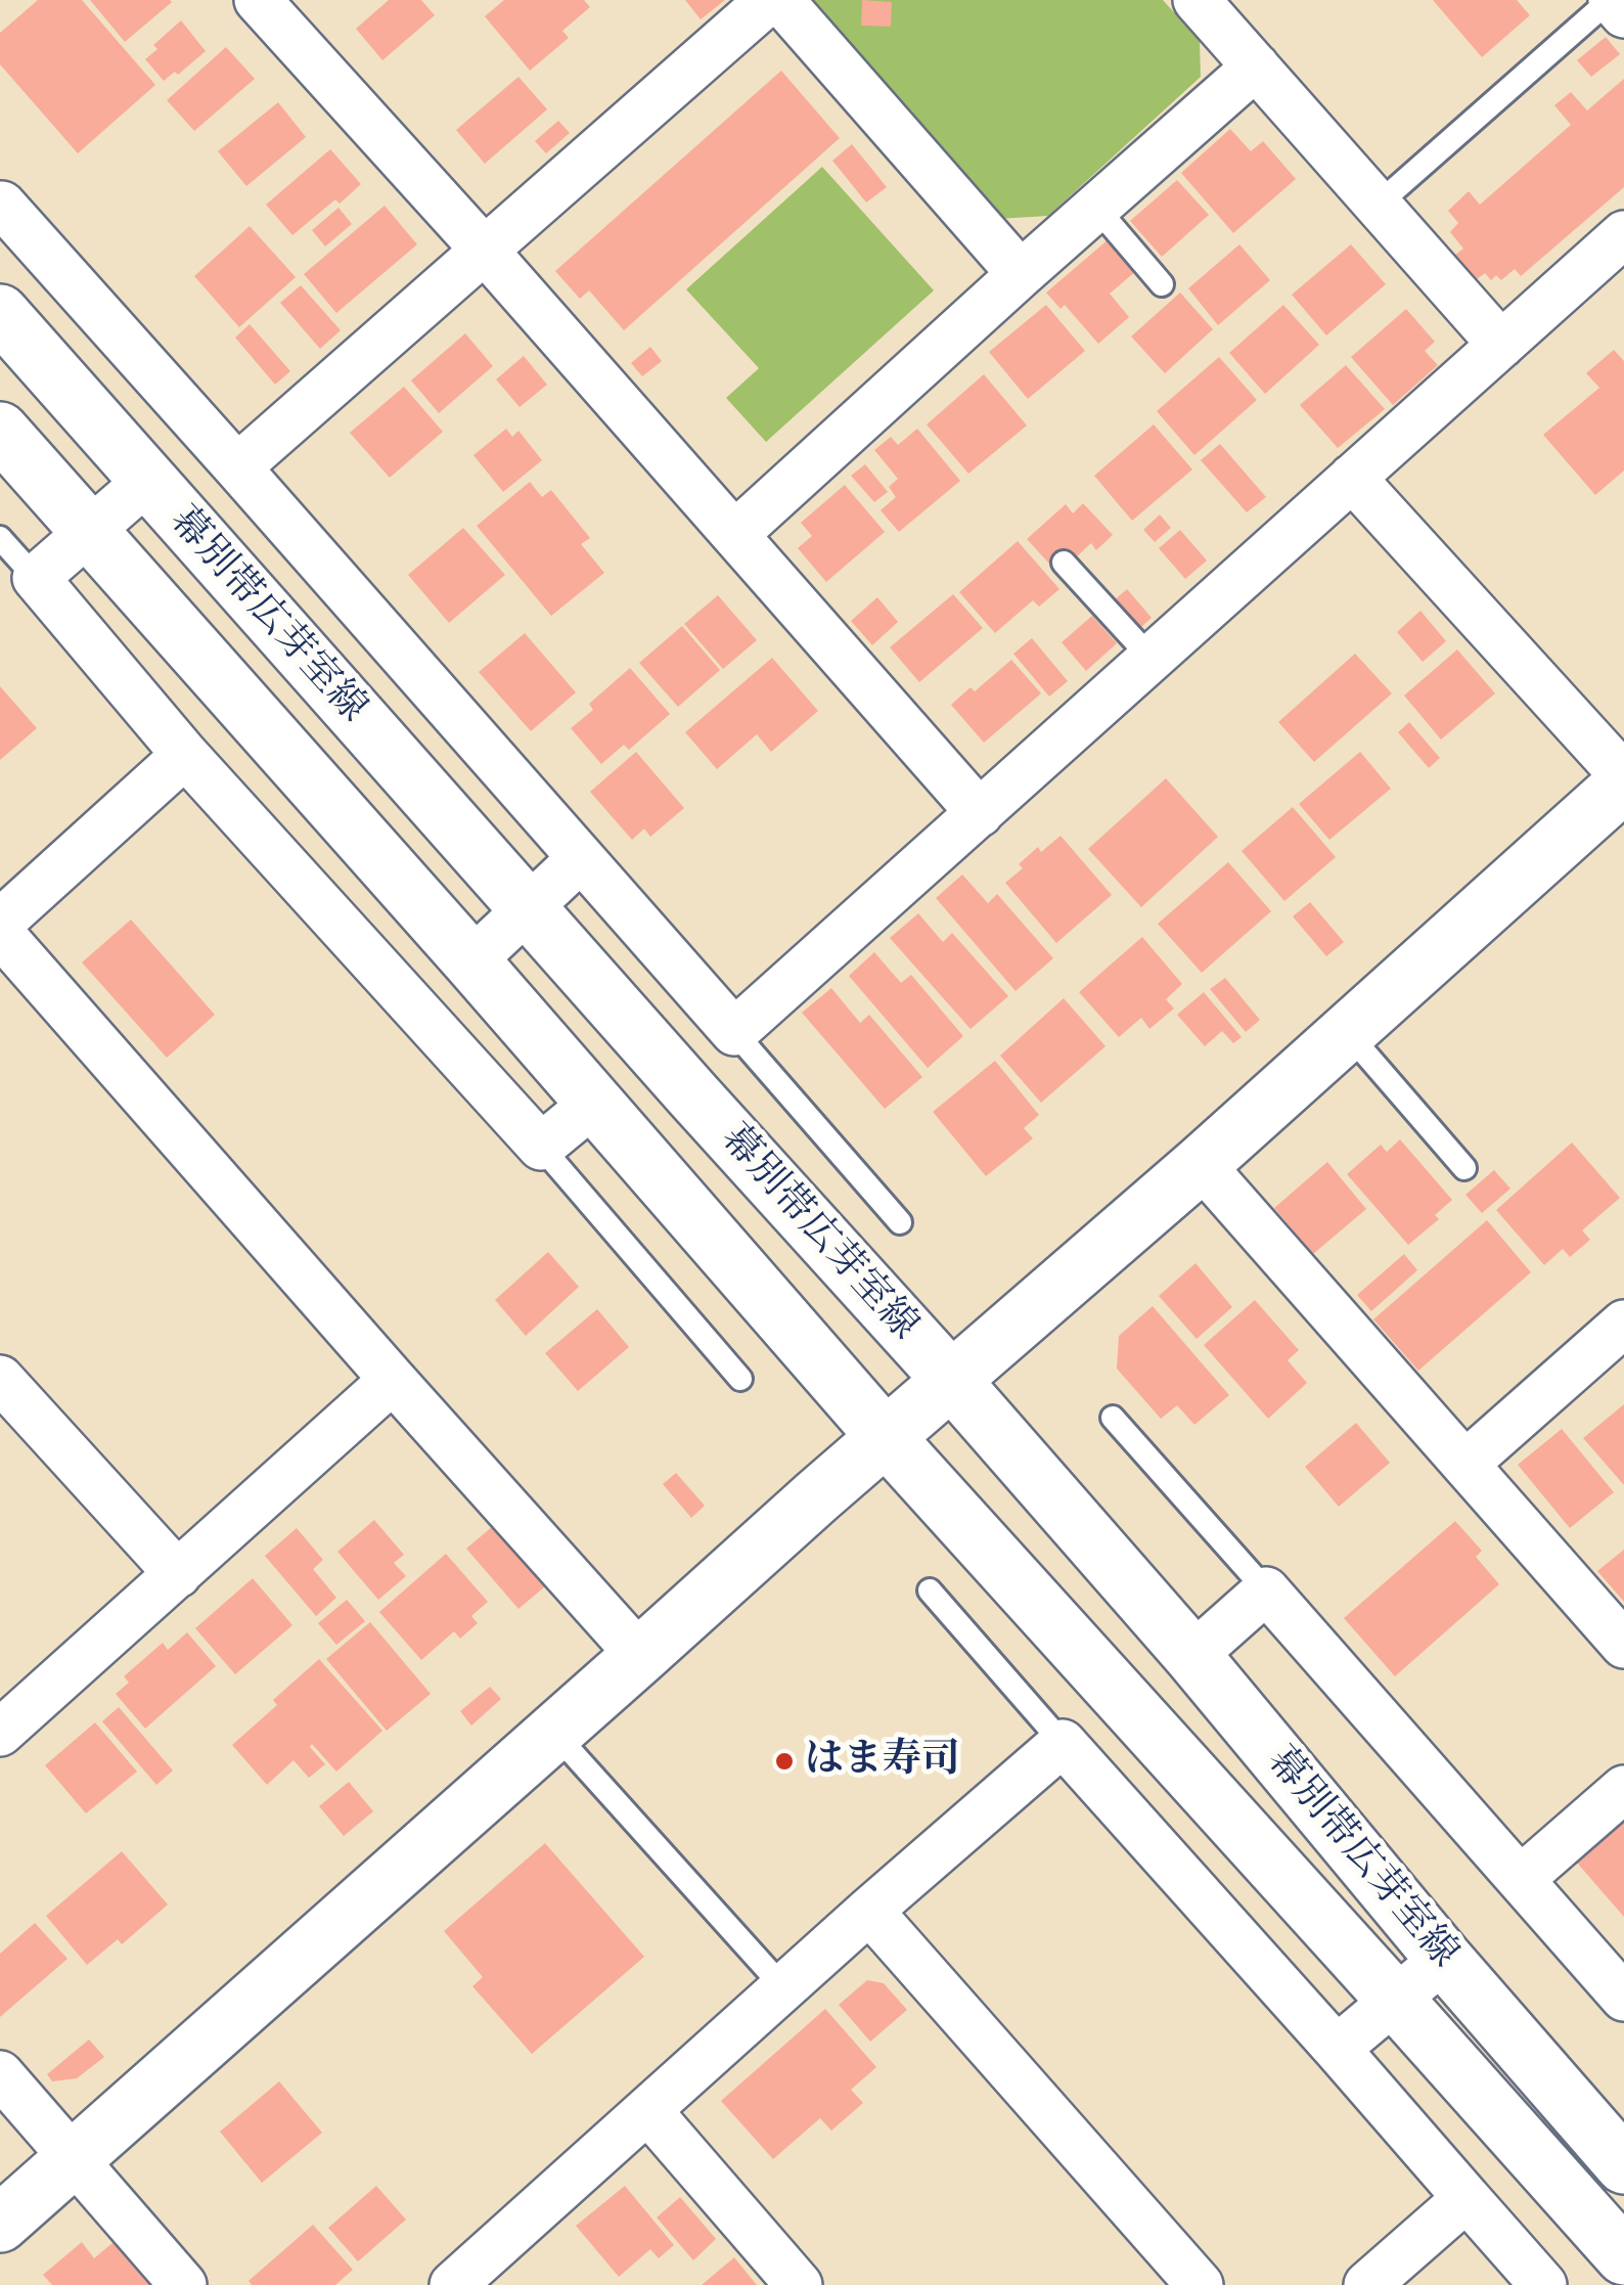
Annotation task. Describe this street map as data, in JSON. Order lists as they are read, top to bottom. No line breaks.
{"streets":{"main road":["幕別帯広芽室線"]},"places":["はま寿司"]}
